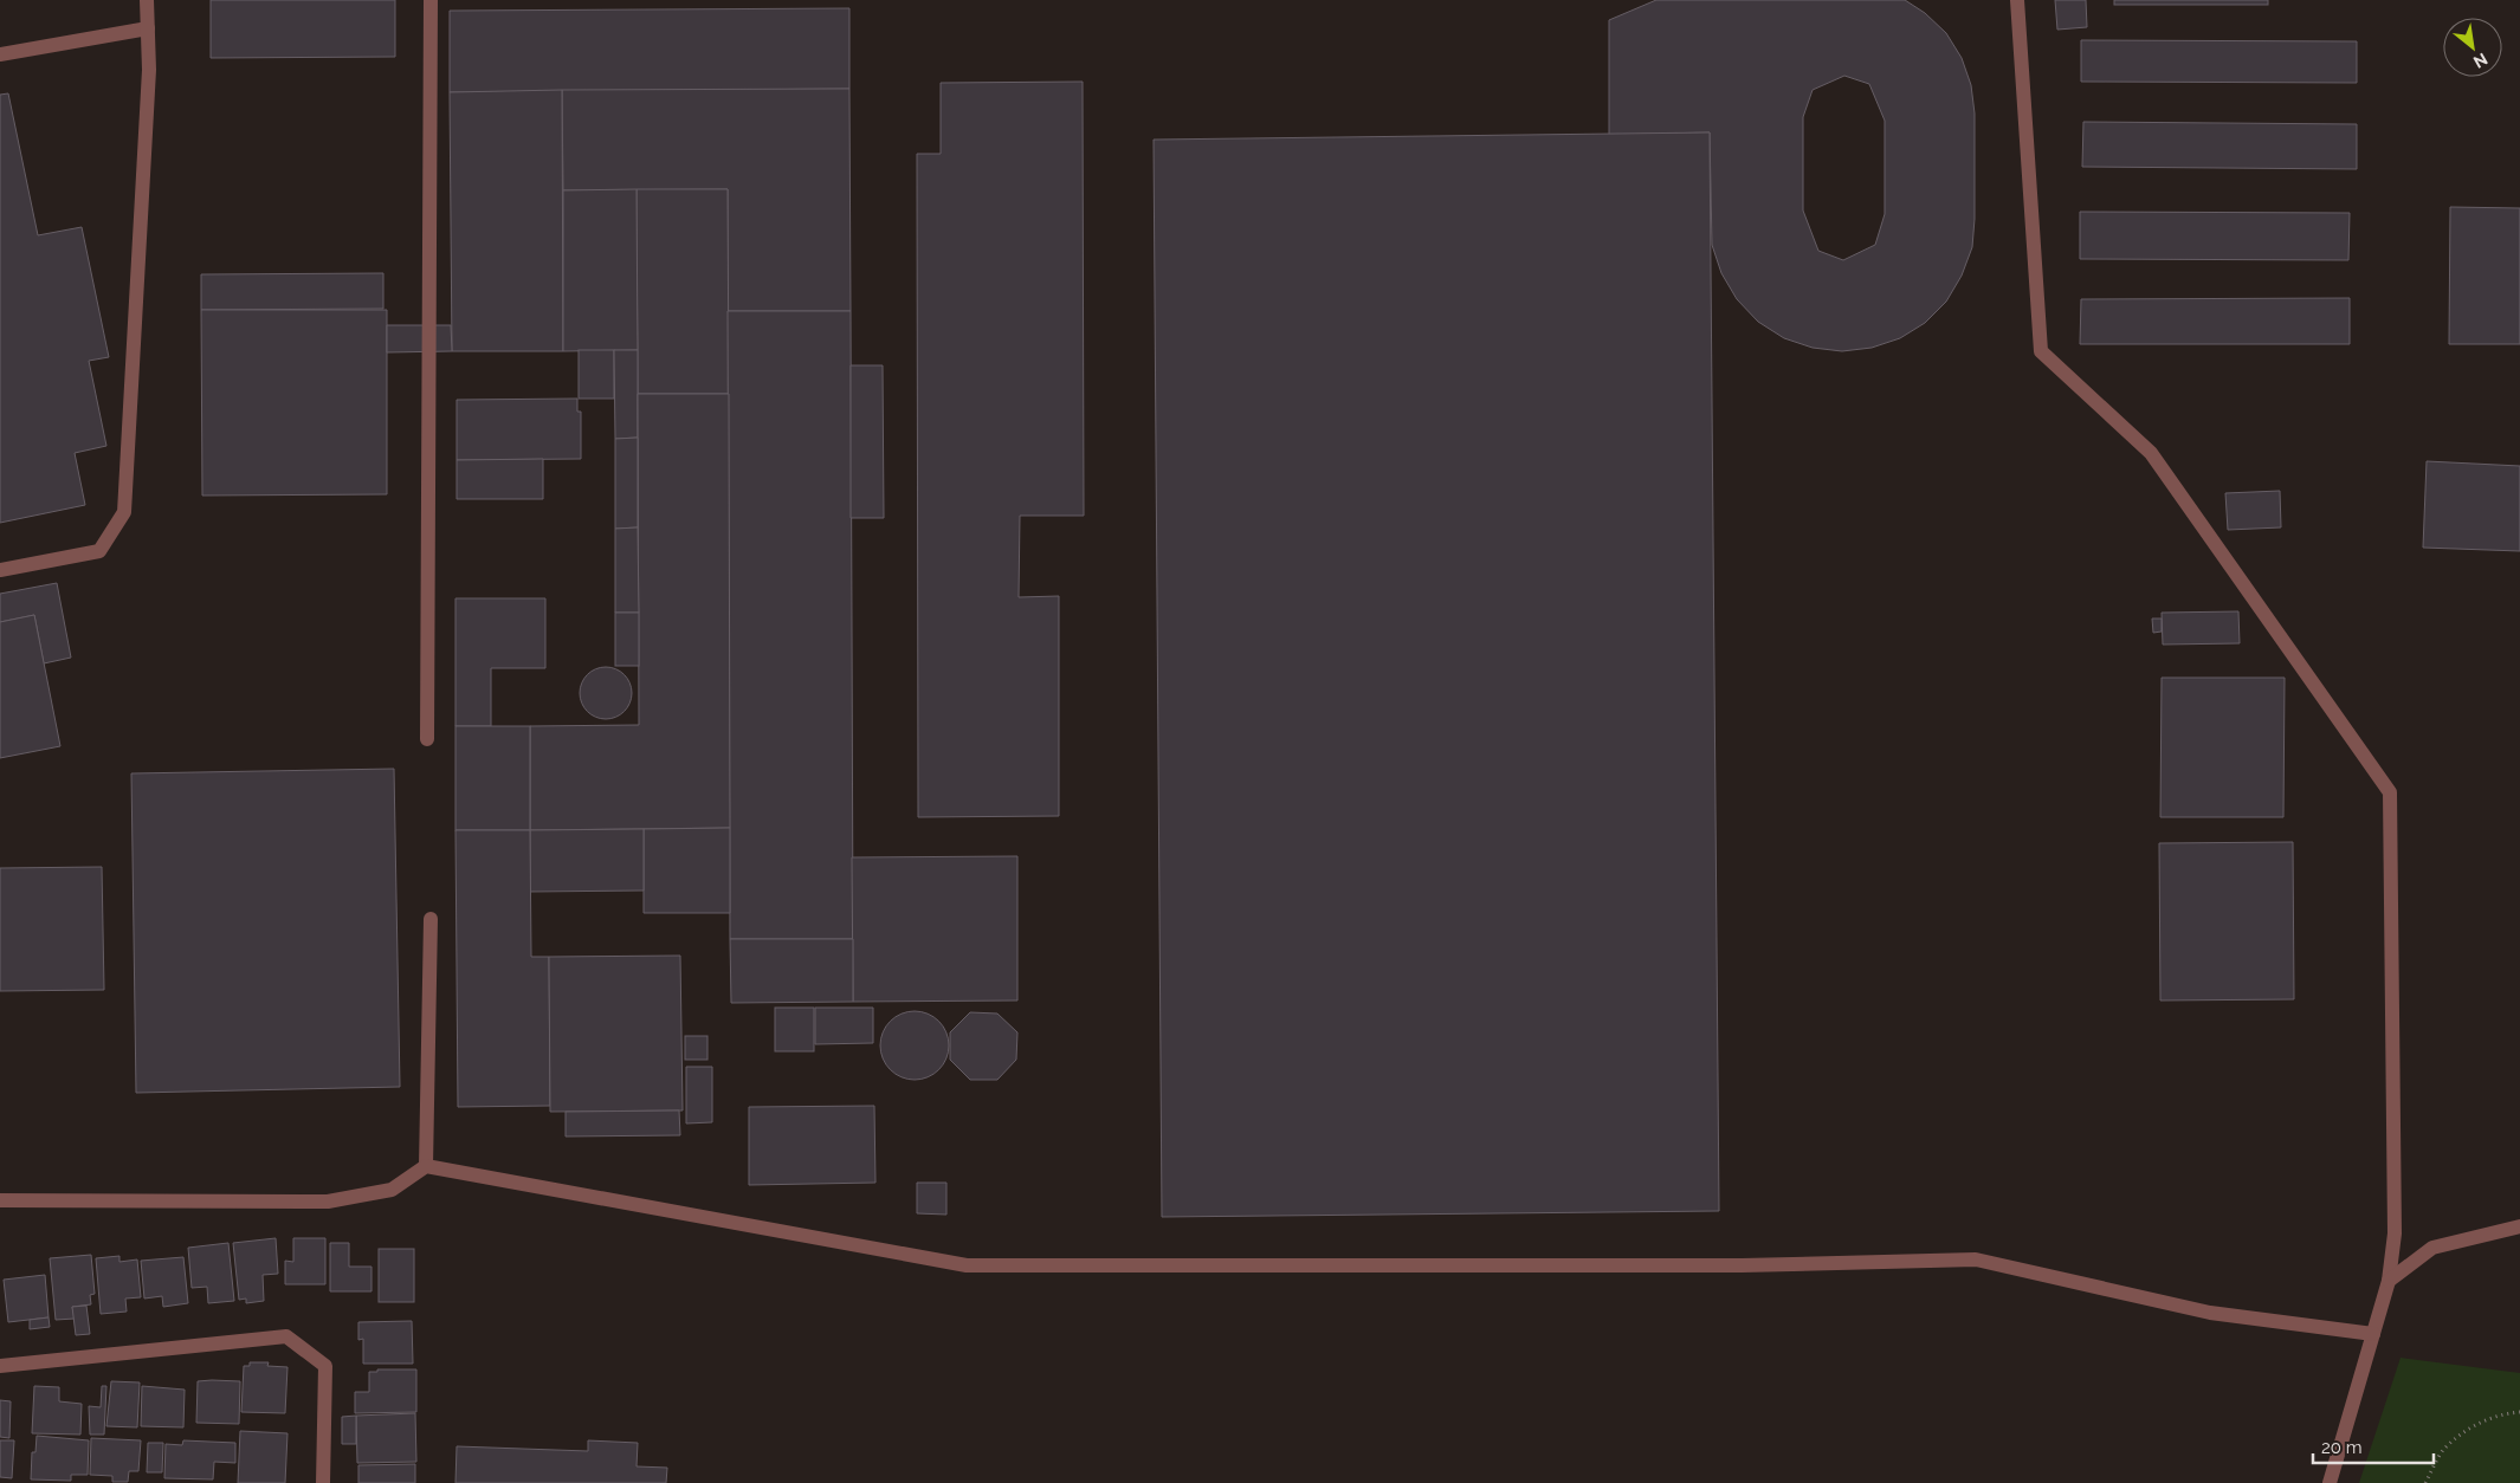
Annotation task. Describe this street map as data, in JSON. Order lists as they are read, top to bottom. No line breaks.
{"scale_bar":"20 m","north":"bottom right"}
